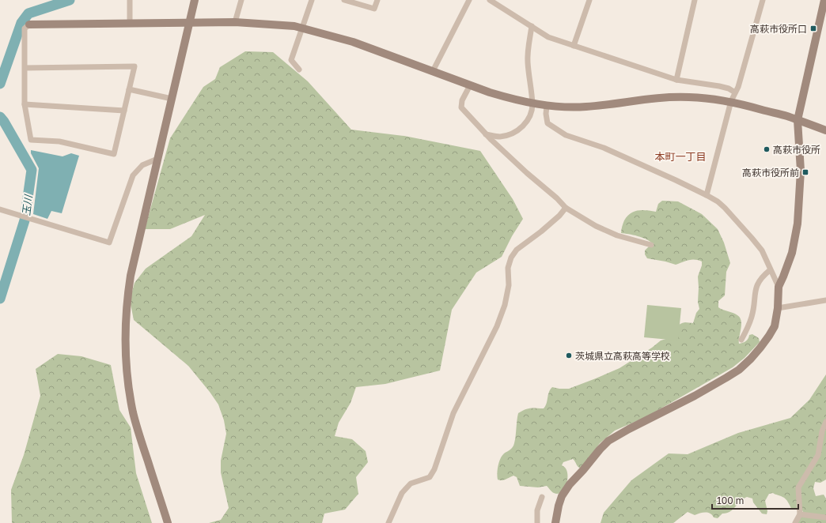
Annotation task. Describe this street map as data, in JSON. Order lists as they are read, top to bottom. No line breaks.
{"districts":["本町一丁目"],"water":["玉川"],"places":{"transit":["高萩市役所口","高萩市役所前"],"other":["高萩市役所","茨城県立高萩高等学校"]},"scale_bar":"100 m"}
